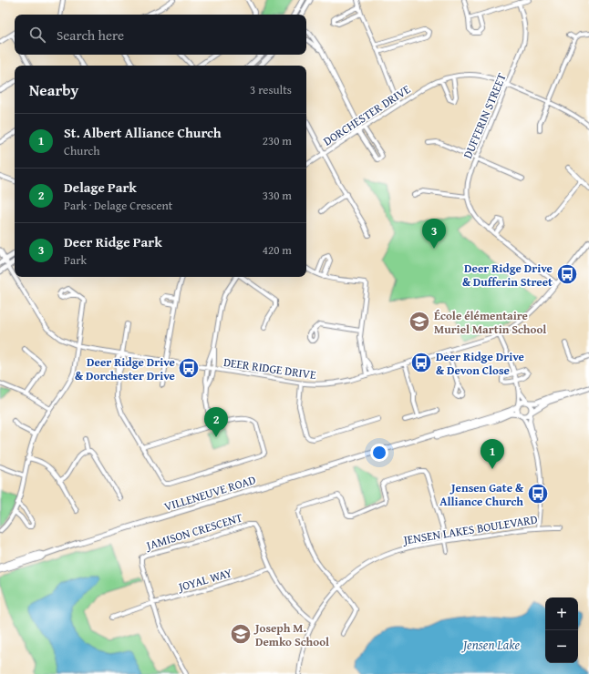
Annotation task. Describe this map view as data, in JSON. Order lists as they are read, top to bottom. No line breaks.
{"streets":{"main road":["VILLENEUVE ROAD"],"street":["DORCHESTER DRIVE","DUFFERIN STREET","DEER RIDGE DRIVE","JENSEN LAKES BOULEVARD","JAMISON CRESCENT","JOYAL WAY"]},"crossings":[["DORCHESTER DRIVE","DUFFERIN STREET"],["DUFFERIN STREET","DEER RIDGE DRIVE"],["JAMISON CRESCENT","JOYAL WAY"]],"water":["Jensen Lake"],"places":{"bus stop":["Deer Ridge Drive & Dufferin Street","Deer Ridge Drive & Devon Close","Deer Ridge Drive & Dorchester Drive","Jensen Gate & Alliance Church"],"school or university":["École élémentaire Muriel Martin School","Joseph M. Demko School"]},"page":{"search":"Search here","heading":["Nearby","3 results"],"list":[{"mark":"1","name":"St. Albert Alliance Church","note":"Church","value":"230 m"},{"mark":"2","name":"Delage Park","note":"Park · Delage Crescent","value":"330 m"},{"mark":"3","name":"Deer Ridge Park","note":"Park","value":"420 m"}],"pins":["3","2","1"],"map_buttons":["+","−"]}}
